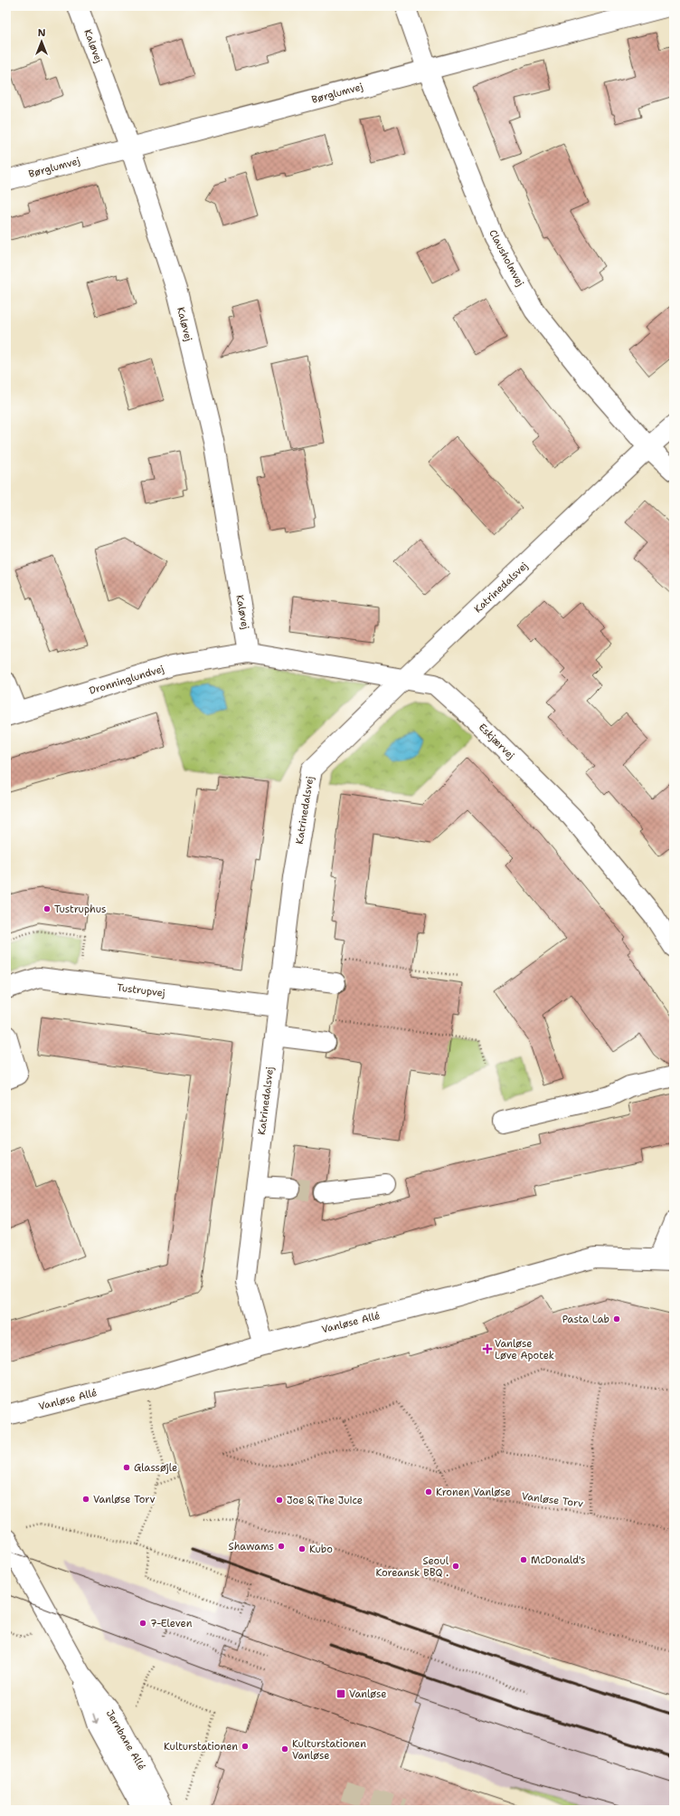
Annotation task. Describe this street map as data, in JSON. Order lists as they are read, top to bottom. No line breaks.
{"streets":{"street":["Kaløvej","Børglumvej","Clausholmvej","Katrinedalsvej","Dronninglundvej","Eskjærvej","Tustrupvej","Vanløse Allé","Jernbane Allé"],"path":["Vanløse Torv"]},"crossings":[["Kaløvej","Børglumvej"],["Kaløvej","Dronninglundvej"],["Kaløvej","Eskjærvej"],["Børglumvej","Clausholmvej"],["Clausholmvej","Katrinedalsvej"],["Katrinedalsvej","Eskjærvej"],["Katrinedalsvej","Tustrupvej"],["Katrinedalsvej","Vanløse Allé"],["Dronninglundvej","Eskjærvej"]],"places":{"other":["Tustruphus","Pasta Lab","Glassøjle","Kronen Vanløse","Vanløse Torv","Joe & The Juice","Shawams","Kubo","McDonald's","Seoul Koreansk BBQ .","7-Eleven","Kulturstationen","Kulturstationen Vanløse"],"health":["Vanløse Løve Apotek"],"transit":["Vanløse"]},"north":"top"}
